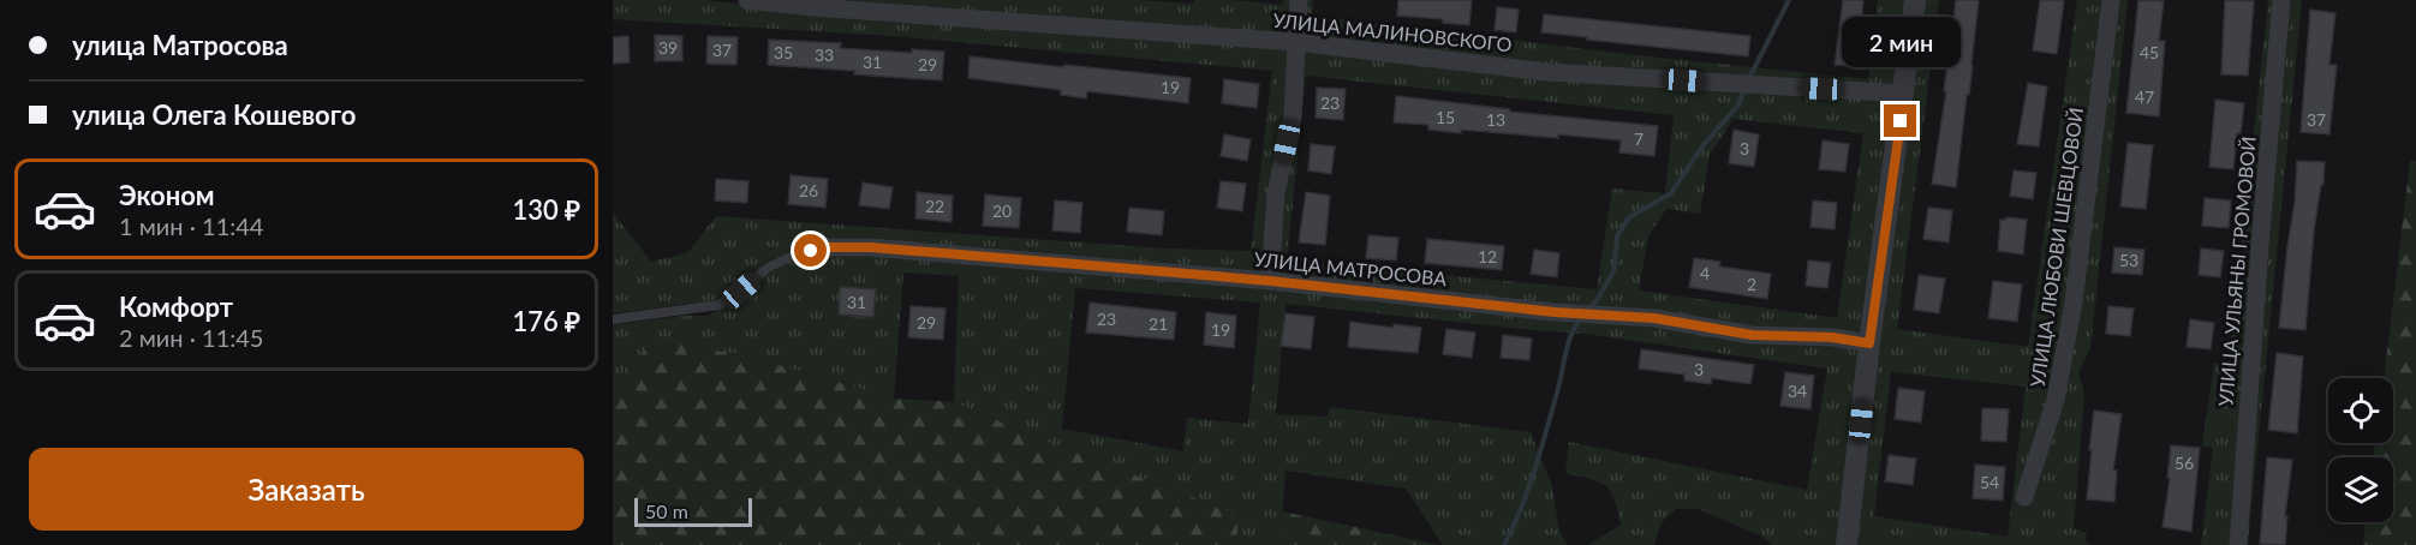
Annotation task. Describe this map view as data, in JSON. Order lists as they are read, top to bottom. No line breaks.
{"streets":{"street":["УЛИЦА МАЛИНОВСКОГО","УЛИЦА ЛЮБОВИ ШЕВЦОВОЙ","УЛИЦА МАТРОСОВА","УЛИЦА УЛЬЯНЫ ГРОМОВОЙ"]},"house_numbers":["39","37","35","45","33","31","29","19","47","23","15","13","37","7","3","26","22","20","12","53","4","2","31","23","29","21","19","3","34","56","54"],"scale_bar":"50 m","page":{"banner":["улица Матросова","улица Олега Кошевого"],"bubble":"2 мин","list":[{"name":"Эконом","note":"1 мин · 11:44","value":"130 ₽"},{"name":"Комфорт","note":"2 мин · 11:45","value":"176 ₽"}],"buttons":"Заказать","scale":"50 m"}}
